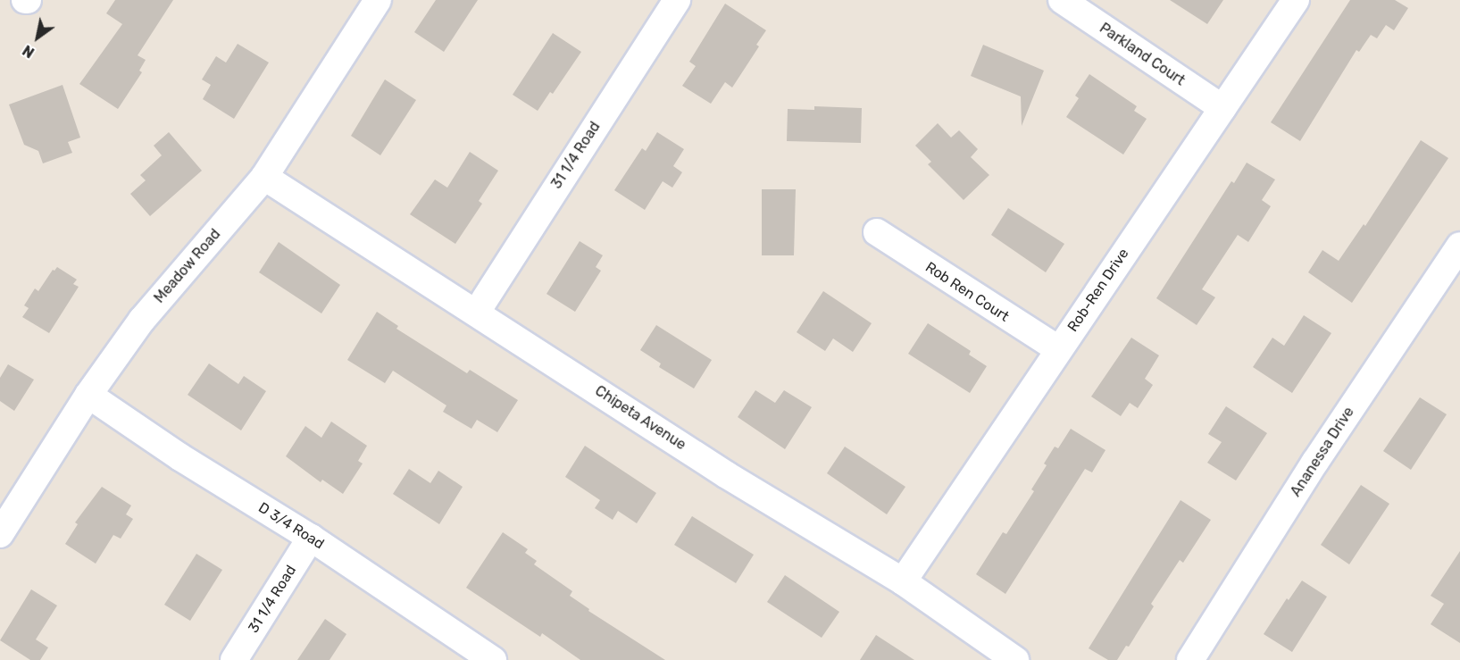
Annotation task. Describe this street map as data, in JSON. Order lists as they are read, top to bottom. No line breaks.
{"streets":{"street":["Parkland Court","31 1/4 Road","Meadow Road","Rob-Ren Drive","Rob Ren Court","Chipeta Avenue","Ananessa Drive","D 3/4 Road"]},"crossings":[["Parkland Court","Rob-Ren Drive"],["31 1/4 Road","Chipeta Avenue"],["31 1/4 Road","D 3/4 Road"],["Meadow Road","Chipeta Avenue"],["Meadow Road","D 3/4 Road"],["Rob-Ren Drive","Rob Ren Court"],["Rob-Ren Drive","Chipeta Avenue"]],"north":"bottom left"}
